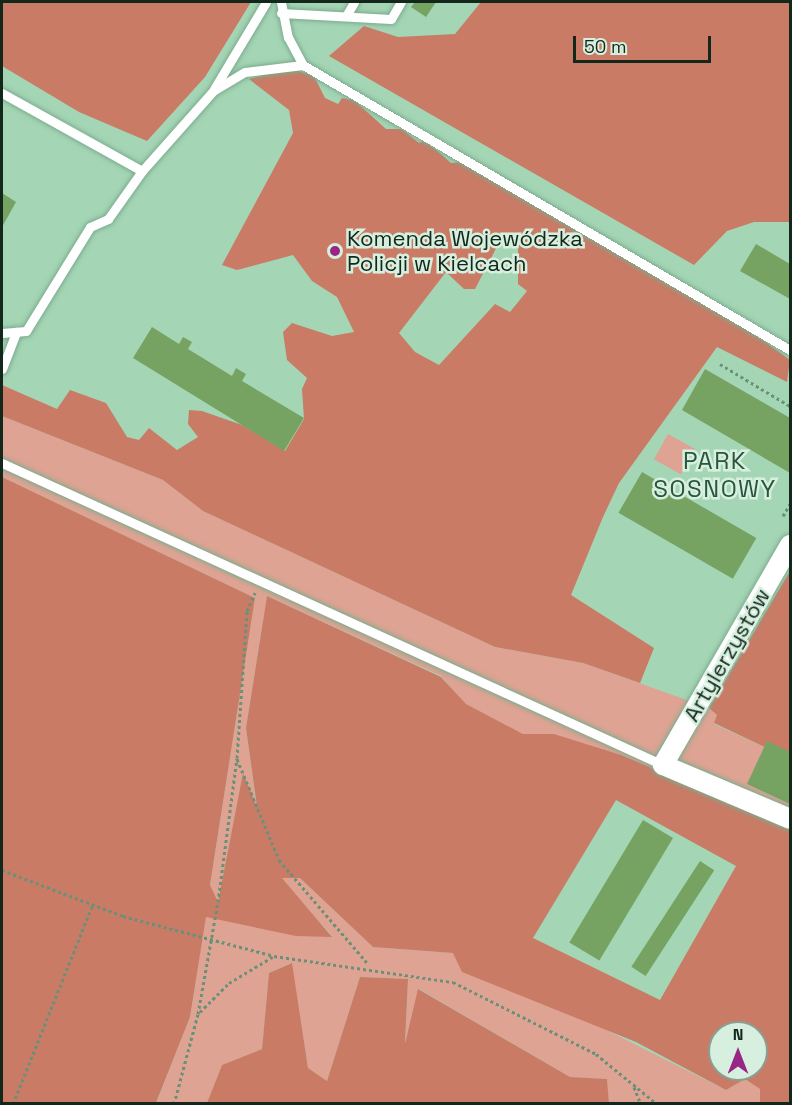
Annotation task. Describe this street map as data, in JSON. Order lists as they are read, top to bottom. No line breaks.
{"streets":{"street":["Artylerzystów"]},"districts":["PARK SOSNOWY"],"places":["Komenda Wojewódzka Policji w Kielcach"],"scale_bar":"50 m","north":"top"}
